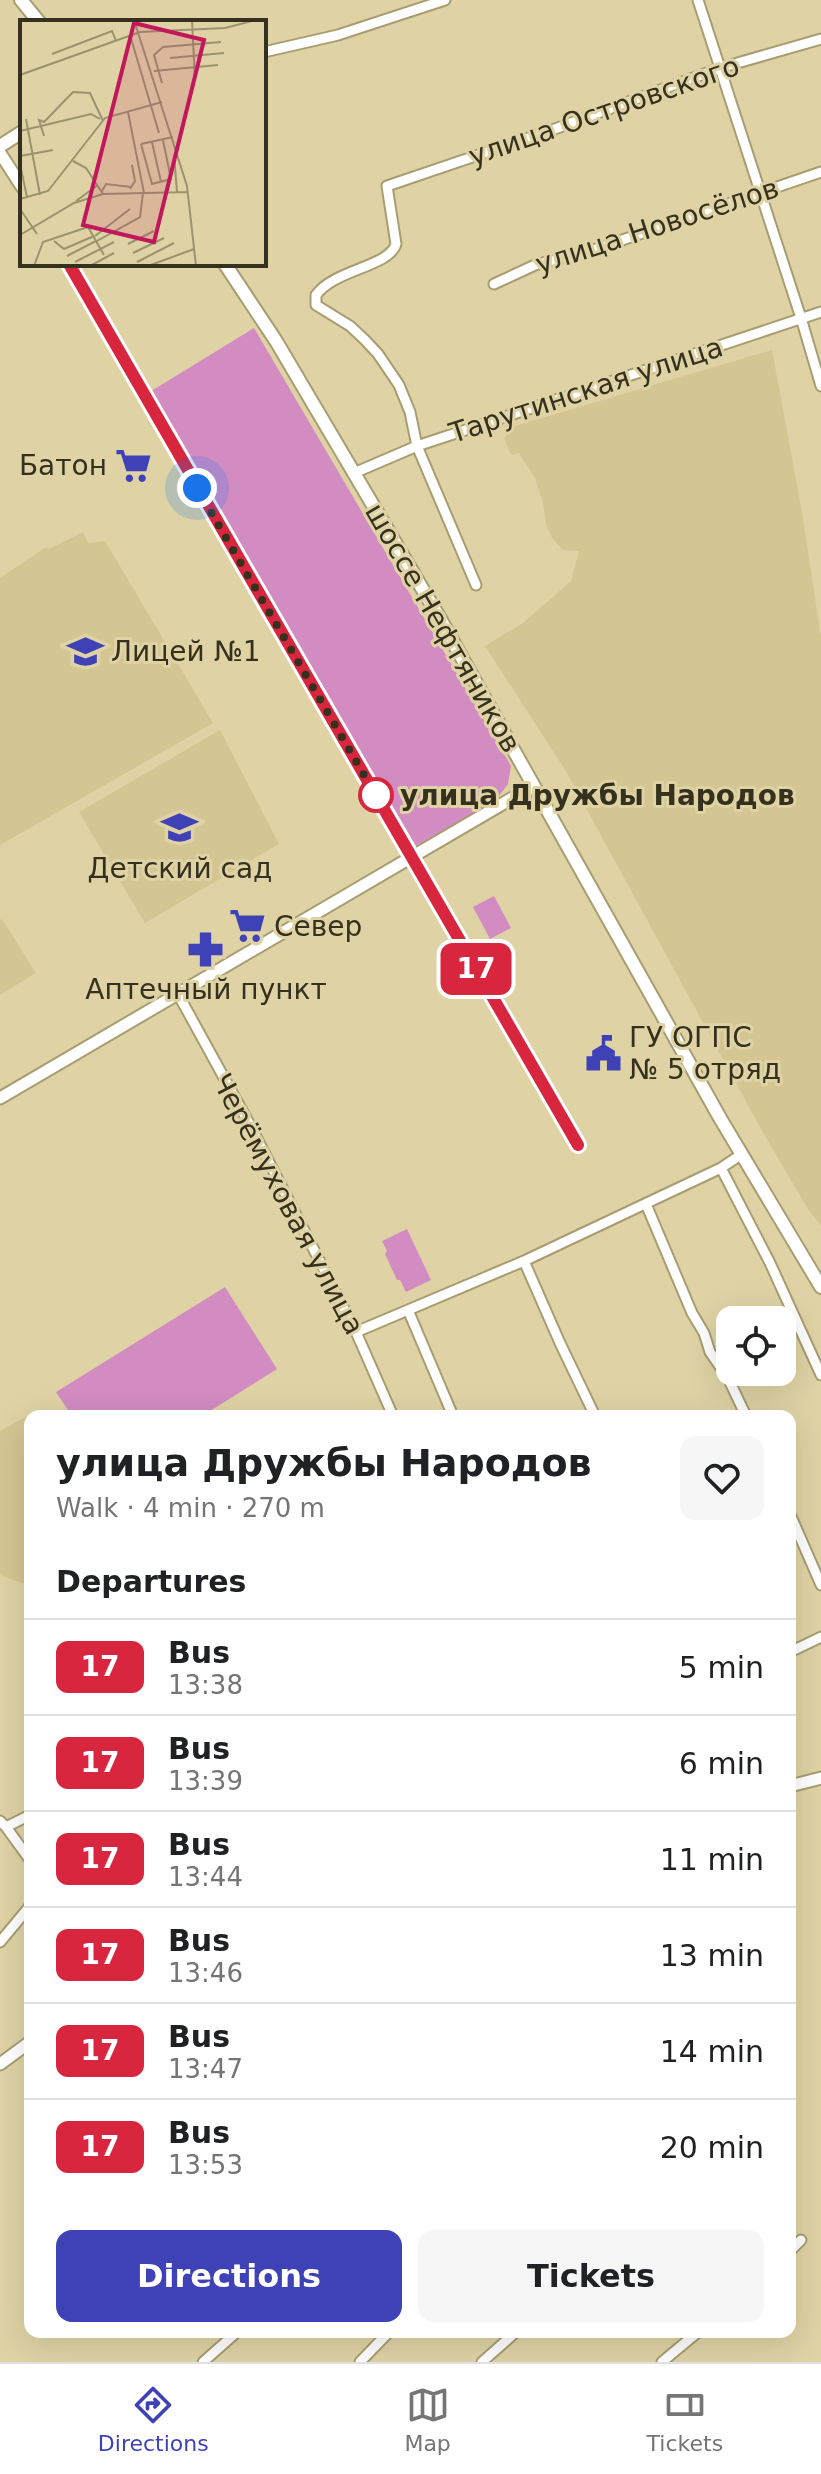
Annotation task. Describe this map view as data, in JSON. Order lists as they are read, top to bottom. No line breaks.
{"streets":{"main road":["шоссе Нефтяников"],"street":["улица Островского","улица Новосёлов","Тарутинская улица","Черёмуховая улица"]},"crossings":[["улица Островского","Тарутинская улица"],["Тарутинская улица","шоссе Нефтяников"]],"places":{"supermarket":["Батон","Север"],"school or university":["Лицей №1","Детский сад"],"other":["улица Дружбы Народов"],"pharmacy":["Аптечный пункт"],"public building":["ГУ ОГПС № 5 отряд"]},"lines":["bus line 17"],"page":{"on_map":"17","heading":[["улица Дружбы Народов","Walk · 4 min · 270 m"],"Departures"],"list":[{"mark":"17","name":"Bus","note":"13:38","value":"5 min"},{"mark":"17","name":"Bus","note":"13:39","value":"6 min"},{"mark":"17","name":"Bus","note":"13:44","value":"11 min"},{"mark":"17","name":"Bus","note":"13:46","value":"13 min"},{"mark":"17","name":"Bus","note":"13:47","value":"14 min"},{"mark":"17","name":"Bus","note":"13:53","value":"20 min"}],"buttons":["Directions","Tickets"],"tabs":["Directions","Map","Tickets"]}}
